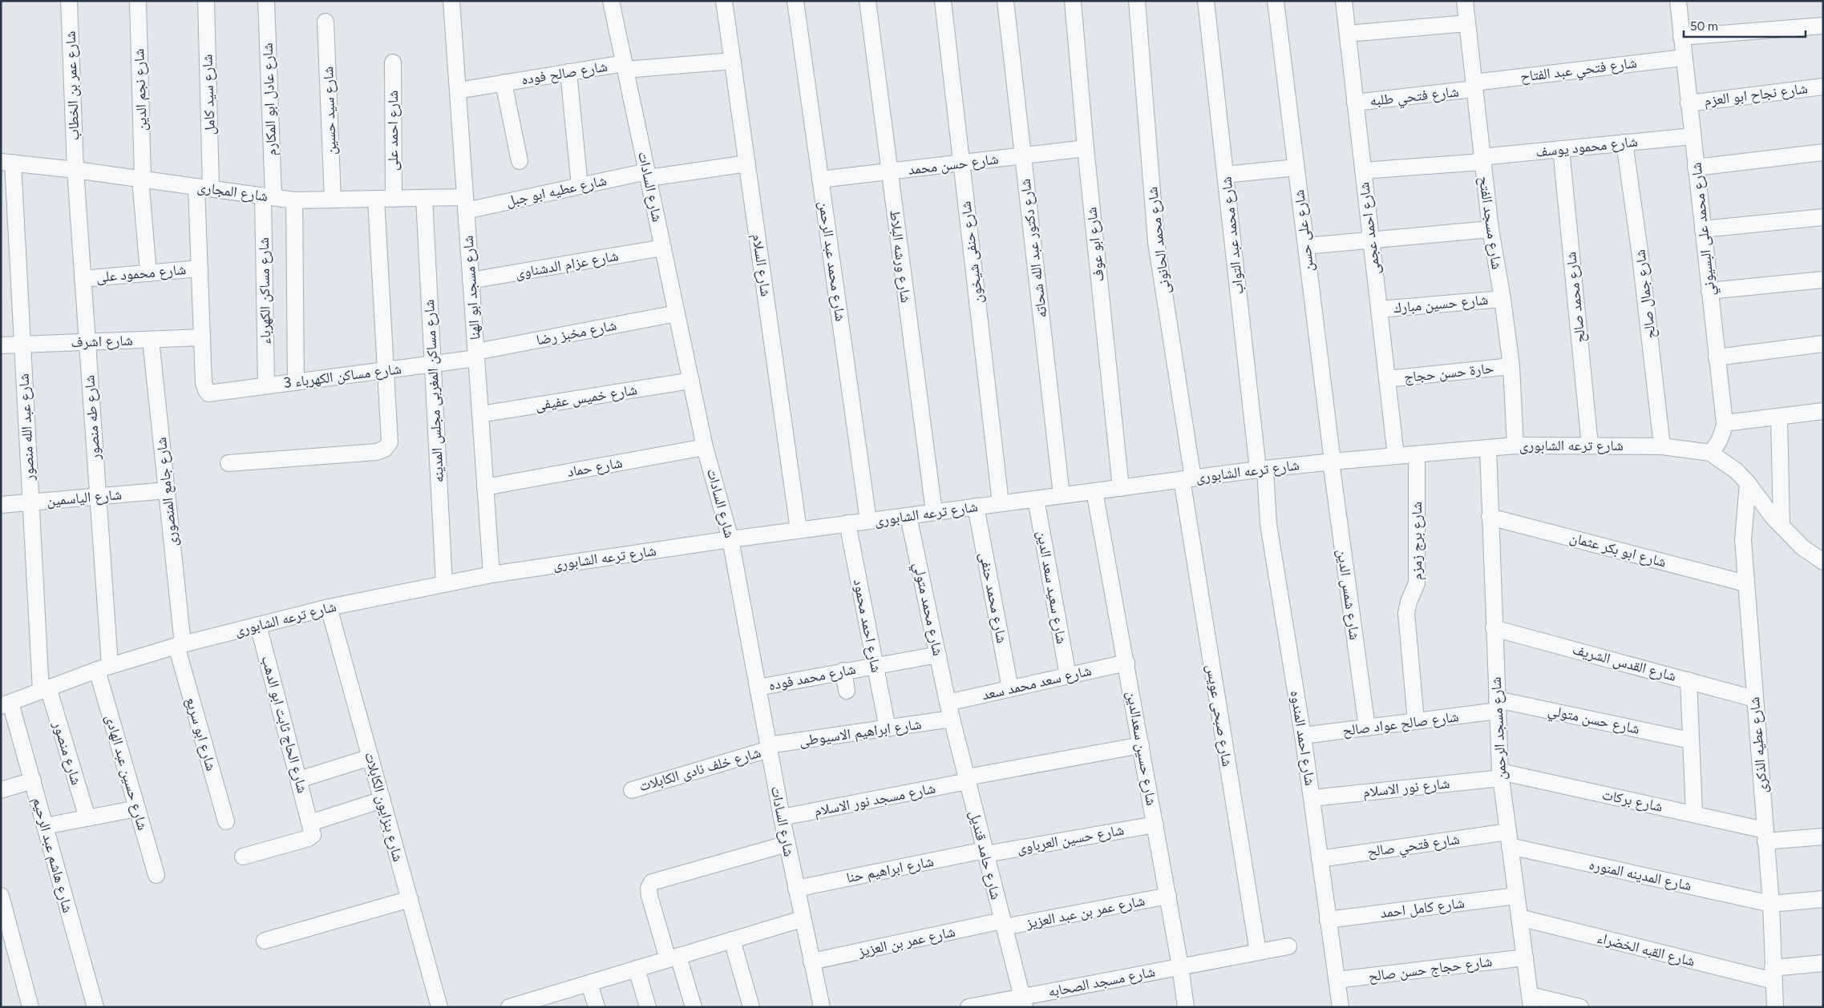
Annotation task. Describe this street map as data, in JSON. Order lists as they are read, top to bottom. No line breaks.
{"streets":{"street":["شارع فتحي عبد الفتاح","شارع صالح فوده","شارع عمر بن الخطاب","شارع نجم الدين","شارع سيد كامل","شارع نجاح ابو العزم","شارع فتحي طلبه","شارع عادل ابو المكارم","شارع سيد حسين","شارع احمد على","شارع محمود يوسف","شارع حسن محمد","شارع السادات","شارع عطيه ابو جبل","شارع المجارى","شارع مسجد الفتح","شارع احمد عجمى","شارع محمد على البسيوني","شارع على حسن","شارع محمد عبد التواب","شارع محمد الحانونى","شارع ابو عوف","شارع دكتور عبد الله شحاته","شارع حنفى شيخون","شارع ورشه البلاط","شارع محمد عبد الرحمن","شارع عزام الدشناوى","شارع السلام","شارع محمود على","شارع مسجد ابو الهنا","شارع مساكن الكهرباء","شارع جمال صالح","شارع محمد صالح","شارع حسين مبارك","شارع مخبز رضا","شارع اشرف","حارة حسن حجاج","شارع مساكن الكهرباء 3","شارع مساكن المغربى مجلس المدينه","شارع خميس عفيفى","شارع طه منصور","شارع عبد الله منصور","شارع ترعه الشابورى","شارع حماد","شارع جامع المنصورى","شارع الياسمين","شارع برج زمزم","شارع ابو بكر عثمان","شارع سعيد سعد الدين","شارع شمس الدين","شارع محمد حنفى","شارع محمد متولي","شارع احمد محمود","شارع القدس الشريف","شارع محمد فوده","شارع سعد محمد سعد","شارع صبحى عويس","شارع حسن متولي","شارع صالح عواد صالح","شارع الحاج ثابت ابو الدهب","شارع مسجد الرحمن","شارع ابراهيم الاسيوطى","شارع ابو سريع","شارع احمد المندوه","شارع عطيه الذكرى","شارع حسين سعدالدين","شارع منصور","شارع خلف نادى الكابلات","شارع حسين عبد الهادى","شارع نور الاسلام","شارع مسجد نور الاسلام","شارع بركات","شارع بنزايون الكابلات","شارع حسين العرباوى","شارع فتحي صالح","شارع هاشم عبد الرحيم","شارع حامد قنديل","شارع ابراهيم حنا","شارع المدينه المنوره","شارع كامل احمد","شارع عمر بن عبد العزيز","شارع عمر بن العزيز","شارع القبه الخضراء","شارع حجاج حسن صالح","شارع مسجد الصحابه"]},"crossings":[["شارع فتحي عبد الفتاح","شارع فتحي طلبه"],["شارع فتحي عبد الفتاح","شارع مسجد الفتح"],["شارع فتحي عبد الفتاح","شارع محمد على البسيوني"],["شارع صالح فوده","شارع السادات"],["شارع صالح فوده","شارع السلام"],["شارع صالح فوده","شارع مسجد ابو الهنا"],["شارع عمر بن الخطاب","شارع المجارى"],["شارع عمر بن الخطاب","شارع طه منصور"],["شارع نجم الدين","شارع المجارى"],["شارع نجم الدين","شارع محمود على"],["شارع سيد كامل","شارع المجارى"],["شارع نجاح ابو العزم","شارع محمد على البسيوني"],["شارع فتحي طلبه","شارع مسجد الفتح"],["شارع فتحي طلبه","شارع احمد عجمى"],["شارع عادل ابو المكارم","شارع المجارى"],["شارع عادل ابو المكارم","شارع مساكن الكهرباء"],["شارع سيد حسين","شارع المجارى"],["شارع احمد على","شارع المجارى"],["شارع محمود يوسف","شارع مسجد الفتح"],["شارع محمود يوسف","شارع احمد عجمى"],["شارع محمود يوسف","شارع محمد على البسيوني"],["شارع محمود يوسف","شارع جمال صالح"],["شارع محمود يوسف","شارع محمد صالح"],["شارع حسن محمد","شارع ابو عوف"],["شارع حسن محمد","شارع دكتور عبد الله شحاته"],["شارع حسن محمد","شارع حنفى شيخون"],["شارع حسن محمد","شارع ورشه البلاط"],["شارع حسن محمد","شارع محمد عبد الرحمن"],["شارع السادات","شارع عطيه ابو جبل"],["شارع السادات","شارع عزام الدشناوى"],["شارع السادات","شارع مخبز رضا"],["شارع السادات","شارع خميس عفيفى"],["شارع السادات","شارع ترعه الشابورى"],["شارع السادات","شارع حماد"],["شارع السادات","شارع محمد فوده"],["شارع السادات","شارع ابراهيم الاسيوطى"],["شارع السادات","شارع خلف نادى الكابلات"],["شارع السادات","شارع مسجد نور الاسلام"],["شارع السادات","شارع ابراهيم حنا"],["شارع السادات","شارع عمر بن العزيز"],["شارع عطيه ابو جبل","شارع المجارى"],["شارع عطيه ابو جبل","شارع السلام"],["شارع عطيه ابو جبل","شارع مسجد ابو الهنا"],["شارع المجارى","شارع مسجد ابو الهنا"],["شارع المجارى","شارع مساكن الكهرباء"],["شارع المجارى","شارع مساكن المغربى مجلس المدينه"],["شارع المجارى","شارع طه منصور"],["شارع المجارى","شارع عبد الله منصور"],["شارع مسجد الفتح","شارع حسين مبارك"],["شارع مسجد الفتح","حارة حسن حجاج"],["شارع مسجد الفتح","شارع ترعه الشابورى"],["شارع احمد عجمى","شارع حسين مبارك"],["شارع احمد عجمى","حارة حسن حجاج"],["شارع احمد عجمى","شارع ترعه الشابورى"],["شارع محمد على البسيوني","شارع ترعه الشابورى"],["شارع على حسن","شارع ترعه الشابورى"],["شارع على حسن","شارع شمس الدين"],["شارع محمد عبد التواب","شارع ترعه الشابورى"],["شارع محمد عبد التواب","شارع احمد المندوه"],["شارع محمد الحانونى","شارع ترعه الشابورى"],["شارع محمد الحانونى","شارع صبحى عويس"],["شارع ابو عوف","شارع ترعه الشابورى"],["شارع دكتور عبد الله شحاته","شارع ترعه الشابورى"],["شارع حنفى شيخون","شارع ترعه الشابورى"],["شارع ورشه البلاط","شارع ترعه الشابورى"],["شارع محمد عبد الرحمن","شارع ترعه الشابورى"],["شارع عزام الدشناوى","شارع مسجد ابو الهنا"],["شارع السلام","شارع ترعه الشابورى"],["شارع محمود على","شارع طه منصور"],["شارع مسجد ابو الهنا","شارع مخبز رضا"],["شارع مسجد ابو الهنا","شارع مساكن الكهرباء 3"],["شارع مسجد ابو الهنا","شارع خميس عفيفى"],["شارع مسجد ابو الهنا","شارع ترعه الشابورى"],["شارع مسجد ابو الهنا","شارع حماد"],["شارع مساكن الكهرباء","شارع مساكن الكهرباء 3"],["شارع جمال صالح","شارع ترعه الشابورى"],["شارع محمد صالح","شارع ترعه الشابورى"],["شارع مخبز رضا","شارع مساكن الكهرباء 3"],["شارع اشرف","شارع مساكن الكهرباء 3"],["شارع اشرف","شارع طه منصور"],["شارع اشرف","شارع عبد الله منصور"],["شارع اشرف","شارع جامع المنصورى"],["شارع مساكن الكهرباء 3","شارع مساكن المغربى مجلس المدينه"],["شارع مساكن المغربى مجلس المدينه","شارع ترعه الشابورى"],["شارع طه منصور","شارع ترعه الشابورى"],["شارع طه منصور","شارع الياسمين"],["شارع طه منصور","شارع حسين عبد الهادى"],["شارع عبد الله منصور","شارع ترعه الشابورى"],["شارع عبد الله منصور","شارع الياسمين"],["شارع عبد الله منصور","شارع منصور"],["شارع ترعه الشابورى","شارع جامع المنصورى"],["شارع ترعه الشابورى","شارع برج زمزم"],["شارع ترعه الشابورى","شارع سعيد سعد الدين"],["شارع ترعه الشابورى","شارع شمس الدين"],["شارع ترعه الشابورى","شارع محمد حنفى"],["شارع ترعه الشابورى","شارع محمد متولي"],["شارع ترعه الشابورى","شارع احمد محمود"],["شارع ترعه الشابورى","شارع صبحى عويس"],["شارع ترعه الشابورى","شارع الحاج ثابت ابو الدهب"],["شارع ترعه الشابورى","شارع مسجد الرحمن"],["شارع ترعه الشابورى","شارع ابو سريع"],["شارع ترعه الشابورى","شارع احمد المندوه"],["شارع ترعه الشابورى","شارع عطيه الذكرى"],["شارع ترعه الشابورى","شارع حسين سعدالدين"],["شارع ترعه الشابورى","شارع منصور"],["شارع ترعه الشابورى","شارع حسين عبد الهادى"],["شارع ترعه الشابورى","شارع بنزايون الكابلات"],["شارع ترعه الشابورى","شارع هاشم عبد الرحيم"],["شارع جامع المنصورى","شارع الياسمين"],["شارع جامع المنصورى","شارع ابو سريع"],["شارع برج زمزم","شارع صالح عواد صالح"],["شارع ابو بكر عثمان","شارع مسجد الرحمن"],["شارع ابو بكر عثمان","شارع عطيه الذكرى"],["شارع سعيد سعد الدين","شارع سعد محمد سعد"],["شارع شمس الدين","شارع صالح عواد صالح"],["شارع محمد حنفى","شارع سعد محمد سعد"],["شارع محمد متولي","شارع محمد فوده"],["شارع محمد متولي","شارع سعد محمد سعد"],["شارع محمد متولي","شارع حامد قنديل"],["شارع احمد محمود","شارع محمد فوده"],["شارع احمد محمود","شارع ابراهيم الاسيوطى"],["شارع القدس الشريف","شارع مسجد الرحمن"],["شارع القدس الشريف","شارع عطيه الذكرى"],["شارع سعد محمد سعد","شارع حسين سعدالدين"],["شارع سعد محمد سعد","شارع حامد قنديل"],["شارع صبحى عويس","شارع مسجد الصحابه"],["شارع حسن متولي","شارع صالح عواد صالح"],["شارع حسن متولي","شارع مسجد الرحمن"],["شارع صالح عواد صالح","شارع مسجد الرحمن"],["شارع صالح عواد صالح","شارع احمد المندوه"],["شارع مسجد الرحمن","شارع نور الاسلام"],["شارع مسجد الرحمن","شارع بركات"],["شارع مسجد الرحمن","شارع فتحي صالح"],["شارع مسجد الرحمن","شارع المدينه المنوره"],["شارع مسجد الرحمن","شارع كامل احمد"],["شارع مسجد الرحمن","شارع القبه الخضراء"],["شارع مسجد الرحمن","شارع حجاج حسن صالح"],["شارع ابراهيم الاسيوطى","شارع خلف نادى الكابلات"],["شارع ابراهيم الاسيوطى","شارع حامد قنديل"],["شارع احمد المندوه","شارع نور الاسلام"],["شارع احمد المندوه","شارع فتحي صالح"],["شارع احمد المندوه","شارع كامل احمد"],["شارع احمد المندوه","شارع حجاج حسن صالح"],["شارع عطيه الذكرى","شارع بركات"],["شارع عطيه الذكرى","شارع المدينه المنوره"],["شارع عطيه الذكرى","شارع القبه الخضراء"],["شارع حسين سعدالدين","شارع مسجد نور الاسلام"],["شارع حسين سعدالدين","شارع حسين العرباوى"],["شارع حسين سعدالدين","شارع عمر بن عبد العزيز"],["شارع حسين سعدالدين","شارع مسجد الصحابه"],["شارع نور الاسلام","شارع بركات"],["شارع مسجد نور الاسلام","شارع حامد قنديل"],["شارع حسين العرباوى","شارع حامد قنديل"],["شارع حسين العرباوى","شارع ابراهيم حنا"],["شارع فتحي صالح","شارع المدينه المنوره"],["شارع حامد قنديل","شارع ابراهيم حنا"],["شارع حامد قنديل","شارع عمر بن عبد العزيز"],["شارع حامد قنديل","شارع عمر بن العزيز"],["شارع حامد قنديل","شارع مسجد الصحابه"],["شارع عمر بن عبد العزيز","شارع عمر بن العزيز"]],"scale_bar":"50 m"}
